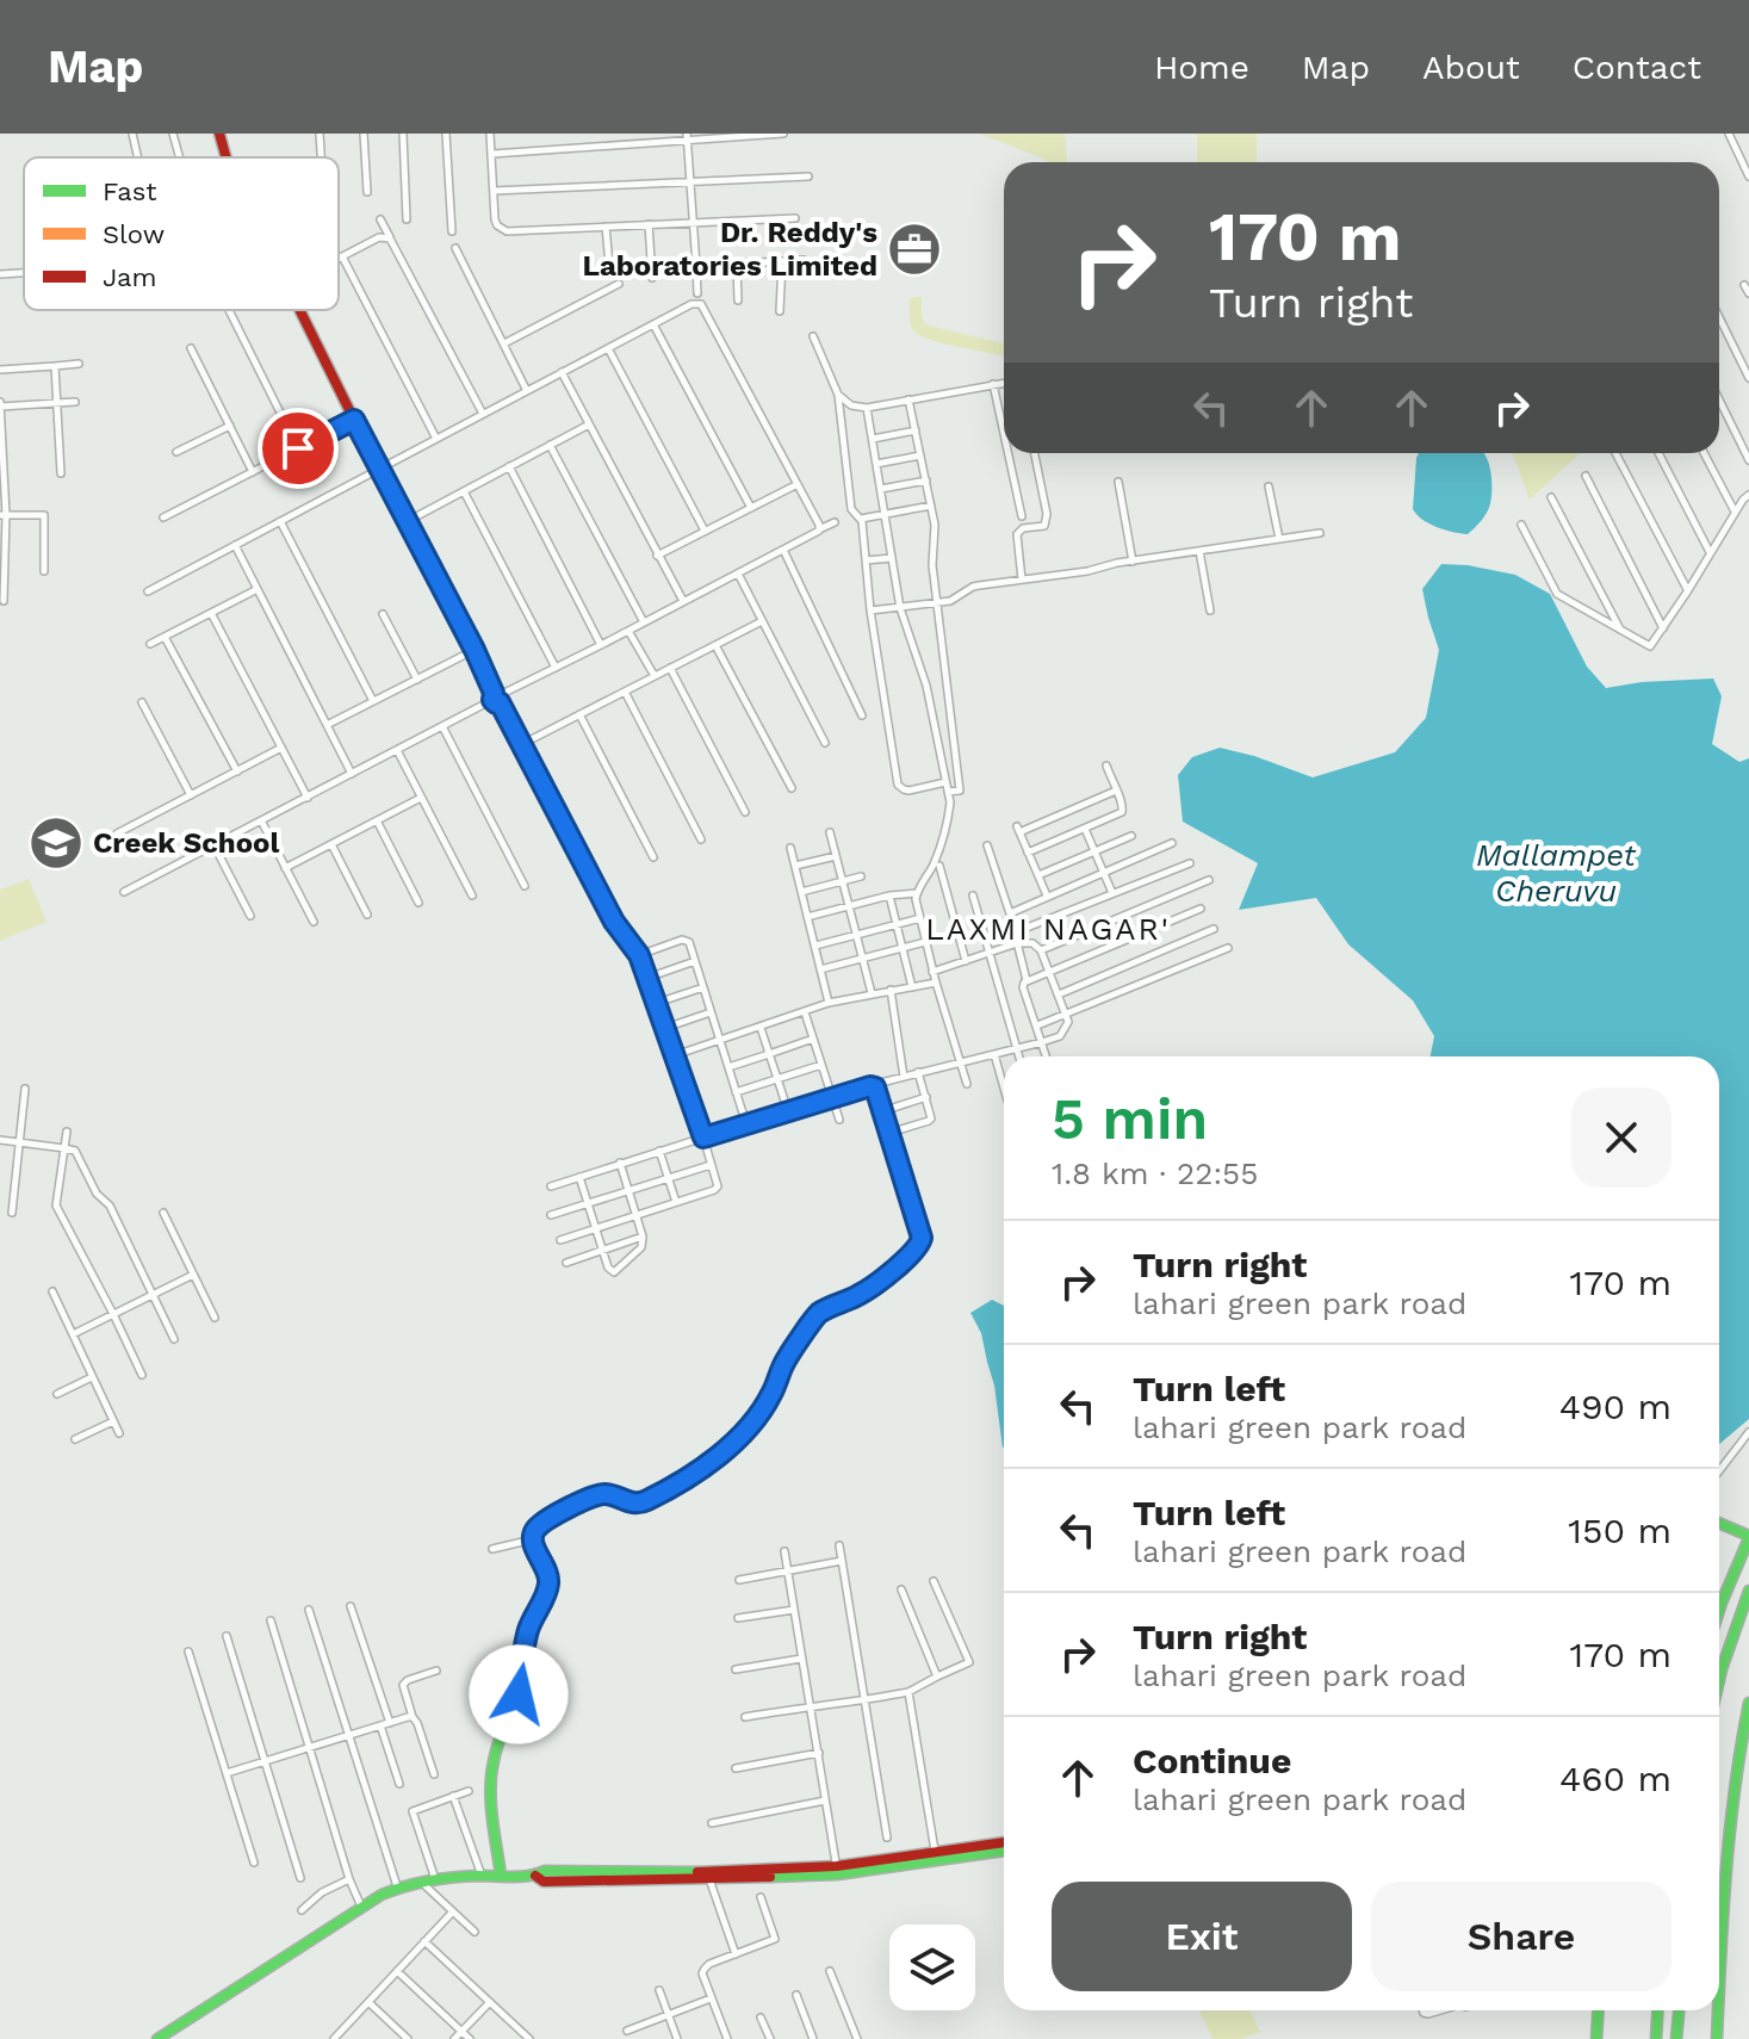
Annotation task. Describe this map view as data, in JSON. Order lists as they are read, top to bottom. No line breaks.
{"districts":["LAXMI NAGAR'"],"water":["Mallampet Cheruvu"],"places":{"office":["Dr. Reddy's Laboratories Limited"],"school or university":["Creek School"]},"legend":["Fast","Slow","Jam"],"page":{"header":"Map","nav":["Home","Map","About","Contact"],"turn":["170 m","Turn right"],"heading":["5 min","1.8 km · 22:55"],"list":[{"name":"Turn right","note":"lahari green park road","value":"170 m"},{"name":"Turn left","note":"lahari green park road","value":"490 m"},{"name":"Turn left","note":"lahari green park road","value":"150 m"},{"name":"Turn right","note":"lahari green park road","value":"170 m"},{"name":"Continue","note":"lahari green park road","value":"460 m"}],"buttons":["Exit","Share"]}}
